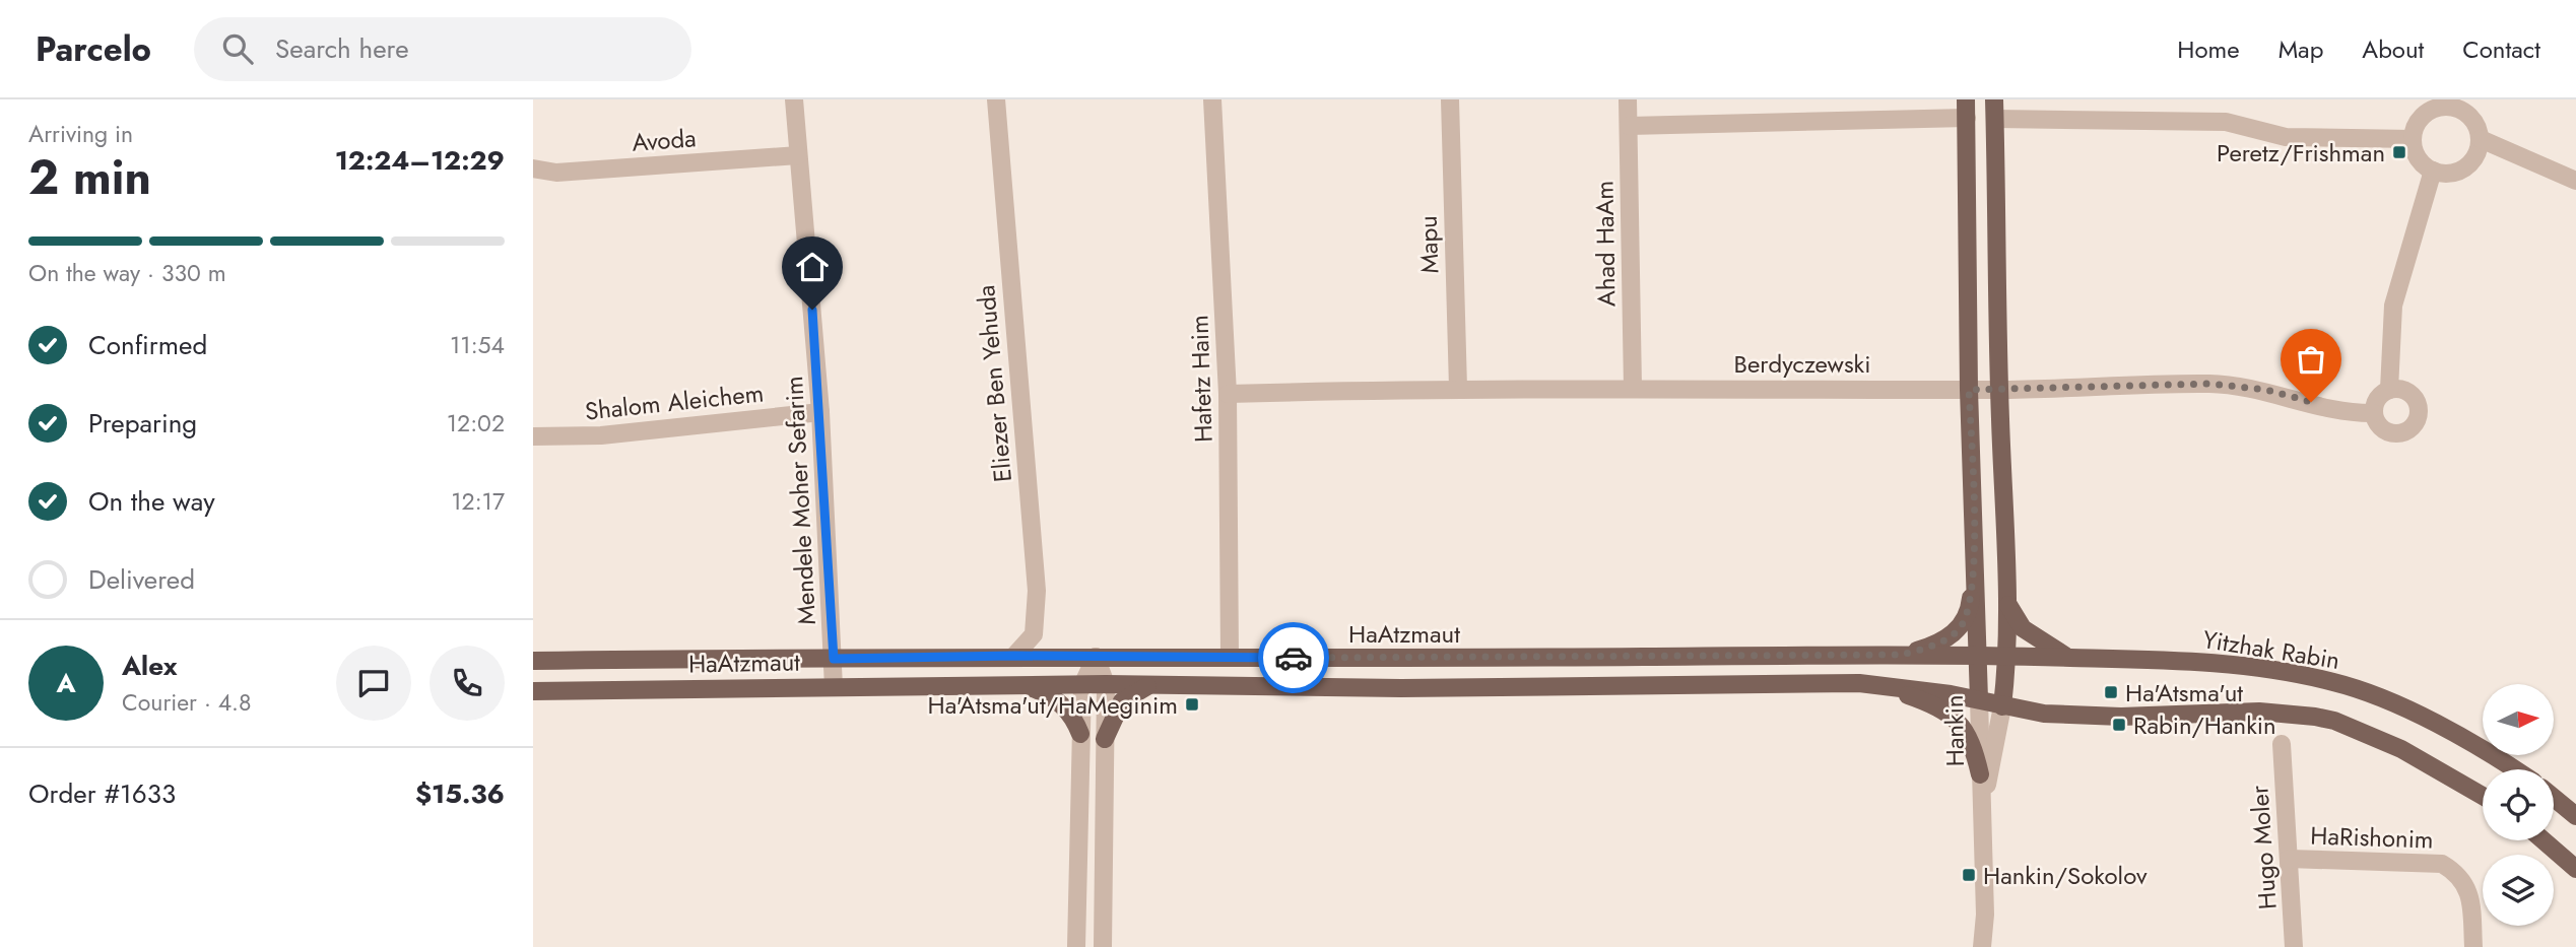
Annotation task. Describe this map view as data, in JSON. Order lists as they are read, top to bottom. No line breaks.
{"streets":{"main road":["HaAtzmaut","Yitzhak Rabin","Hankin"],"street":["Avoda","Ahad HaAm","Mapu","Berdyczewski","Hafetz Haim","Eliezer Ben Yehuda","Shalom Aleichem","Mendele Moher Sefarim","HaRishonim","Hugo Moler"]},"crossings":[["Avoda","Mendele Moher Sefarim"],["Ahad HaAm","Berdyczewski"],["Mapu","Berdyczewski"],["Berdyczewski","Hafetz Haim"],["Hafetz Haim","HaAtzmaut"],["Eliezer Ben Yehuda","HaAtzmaut"],["Shalom Aleichem","Mendele Moher Sefarim"],["Mendele Moher Sefarim","HaAtzmaut"],["HaAtzmaut","Yitzhak Rabin"],["HaAtzmaut","Hankin"],["Yitzhak Rabin","Hankin"],["HaRishonim","Hugo Moler"]],"places":{"transit":["Peretz/Frishman","Ha'Atsma'ut","Ha'Atsma'ut/HaMeginim","Rabin/Hankin","Hankin/Sokolov"]},"north":"right","page":{"header":"Parcelo","search":"Search here","nav":["Home","Map","About","Contact"],"heading":["2 min","Arriving in","12:24–12:29"],"panel":["Alex","Courier · 4.8","Order #1633","$15.36"],"bar":"On the way · 330 m","list":[["Confirmed","11:54"],["Preparing","12:02"],["On the way","12:17"],"Delivered"],"round":"A"}}
